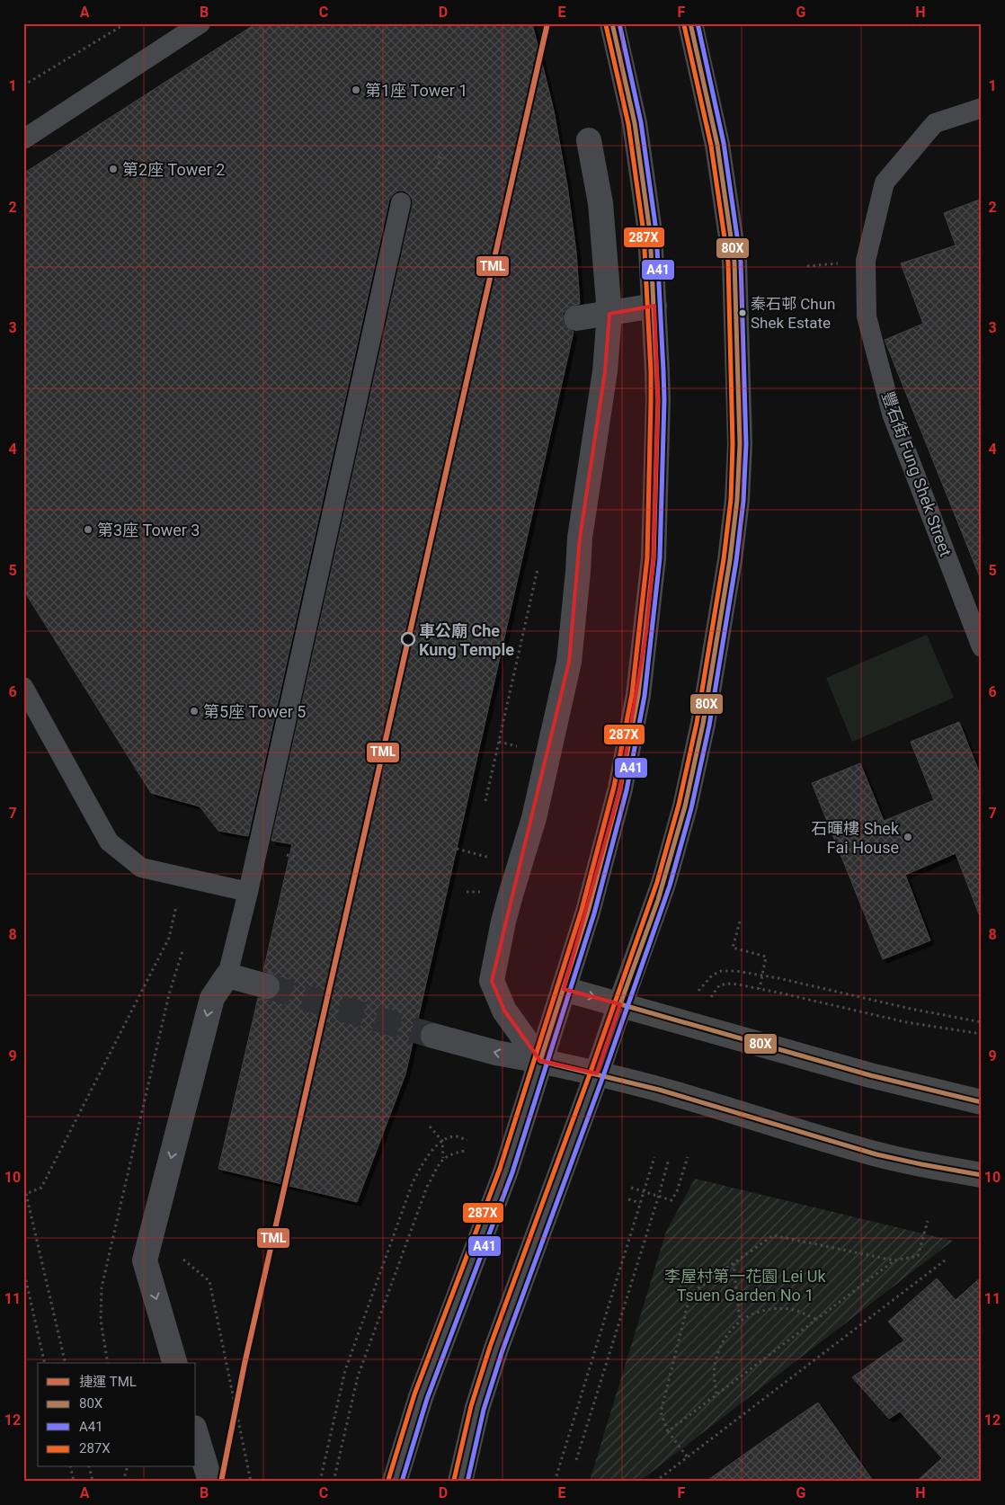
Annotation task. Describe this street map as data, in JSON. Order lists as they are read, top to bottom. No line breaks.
{"streets":{"lane":["豐石街 Fung Shek Street"]},"parks":["李屋村第一花園 Lei Uk Tsuen Garden No 1"],"places":["第1座 Tower 1","第2座 Tower 2","秦石邨 Chun Shek Estate","第3座 Tower 3","車公廟 Che Kung Temple","第5座 Tower 5","石暉樓 Shek Fai House"],"lines":["metro line TML","transit line 80X","transit line A41","transit line 287X"],"legend":["捷運 TML","80X","A41","287X"],"grid":{"columns":["A","B","C","D","E","F","G","H"],"rows":["1","2","3","4","5","6","7","8","9","10","11","12"]}}
